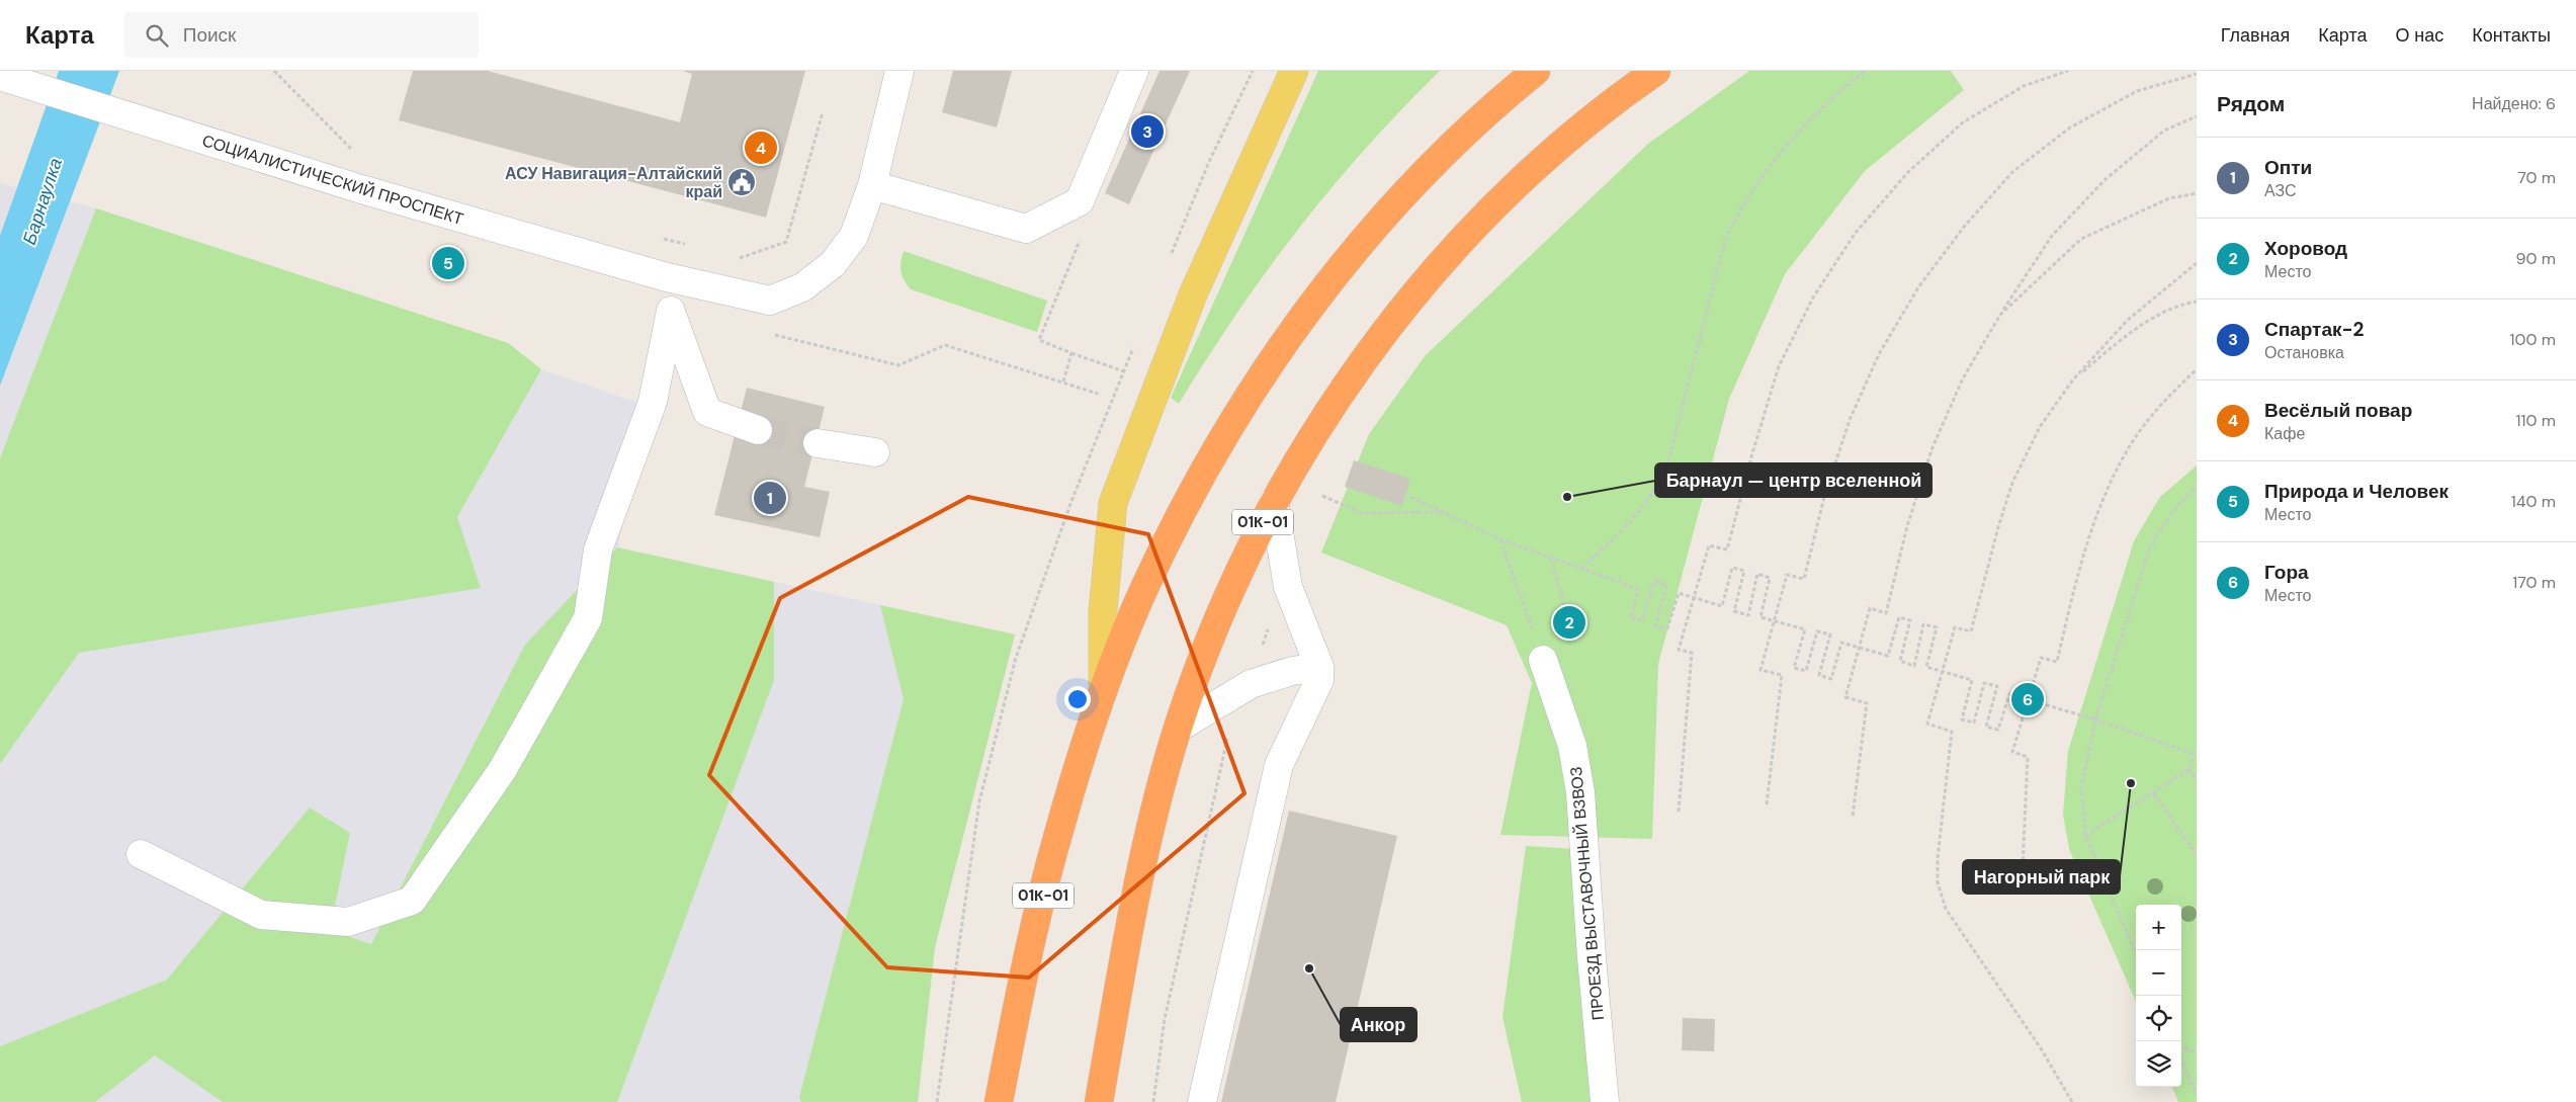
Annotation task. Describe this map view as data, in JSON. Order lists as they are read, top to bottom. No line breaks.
{"streets":{"highway":["01К-01"],"street":["СОЦИАЛИСТИЧЕСКИЙ ПРОСПЕКТ","ПРОЕЗД ВЫСТАВОЧНЫЙ ВЗВОЗ"]},"water":["Барнаулка"],"places":{"public building":["АСУ Навигация-Алтайский край"],"other":["Барнаул — центр вселенной","Нагорный парк","Анкор"]},"page":{"header":"Карта","search":"Поиск","nav":["Главная","Карта","О нас","Контакты"],"heading":["Рядом","Найдено: 6"],"pins":["3","4","5","1","2","6"],"list":[{"mark":"1","name":"Опти","note":"АЗС","value":"70 m"},{"mark":"2","name":"Хоровод","note":"Место","value":"90 m"},{"mark":"3","name":"Спартак-2","note":"Остановка","value":"100 m"},{"mark":"4","name":"Весёлый повар","note":"Кафе","value":"110 m"},{"mark":"5","name":"Природа и Человек","note":"Место","value":"140 m"},{"mark":"6","name":"Гора","note":"Место","value":"170 m"}],"map_buttons":["+","−"]}}
